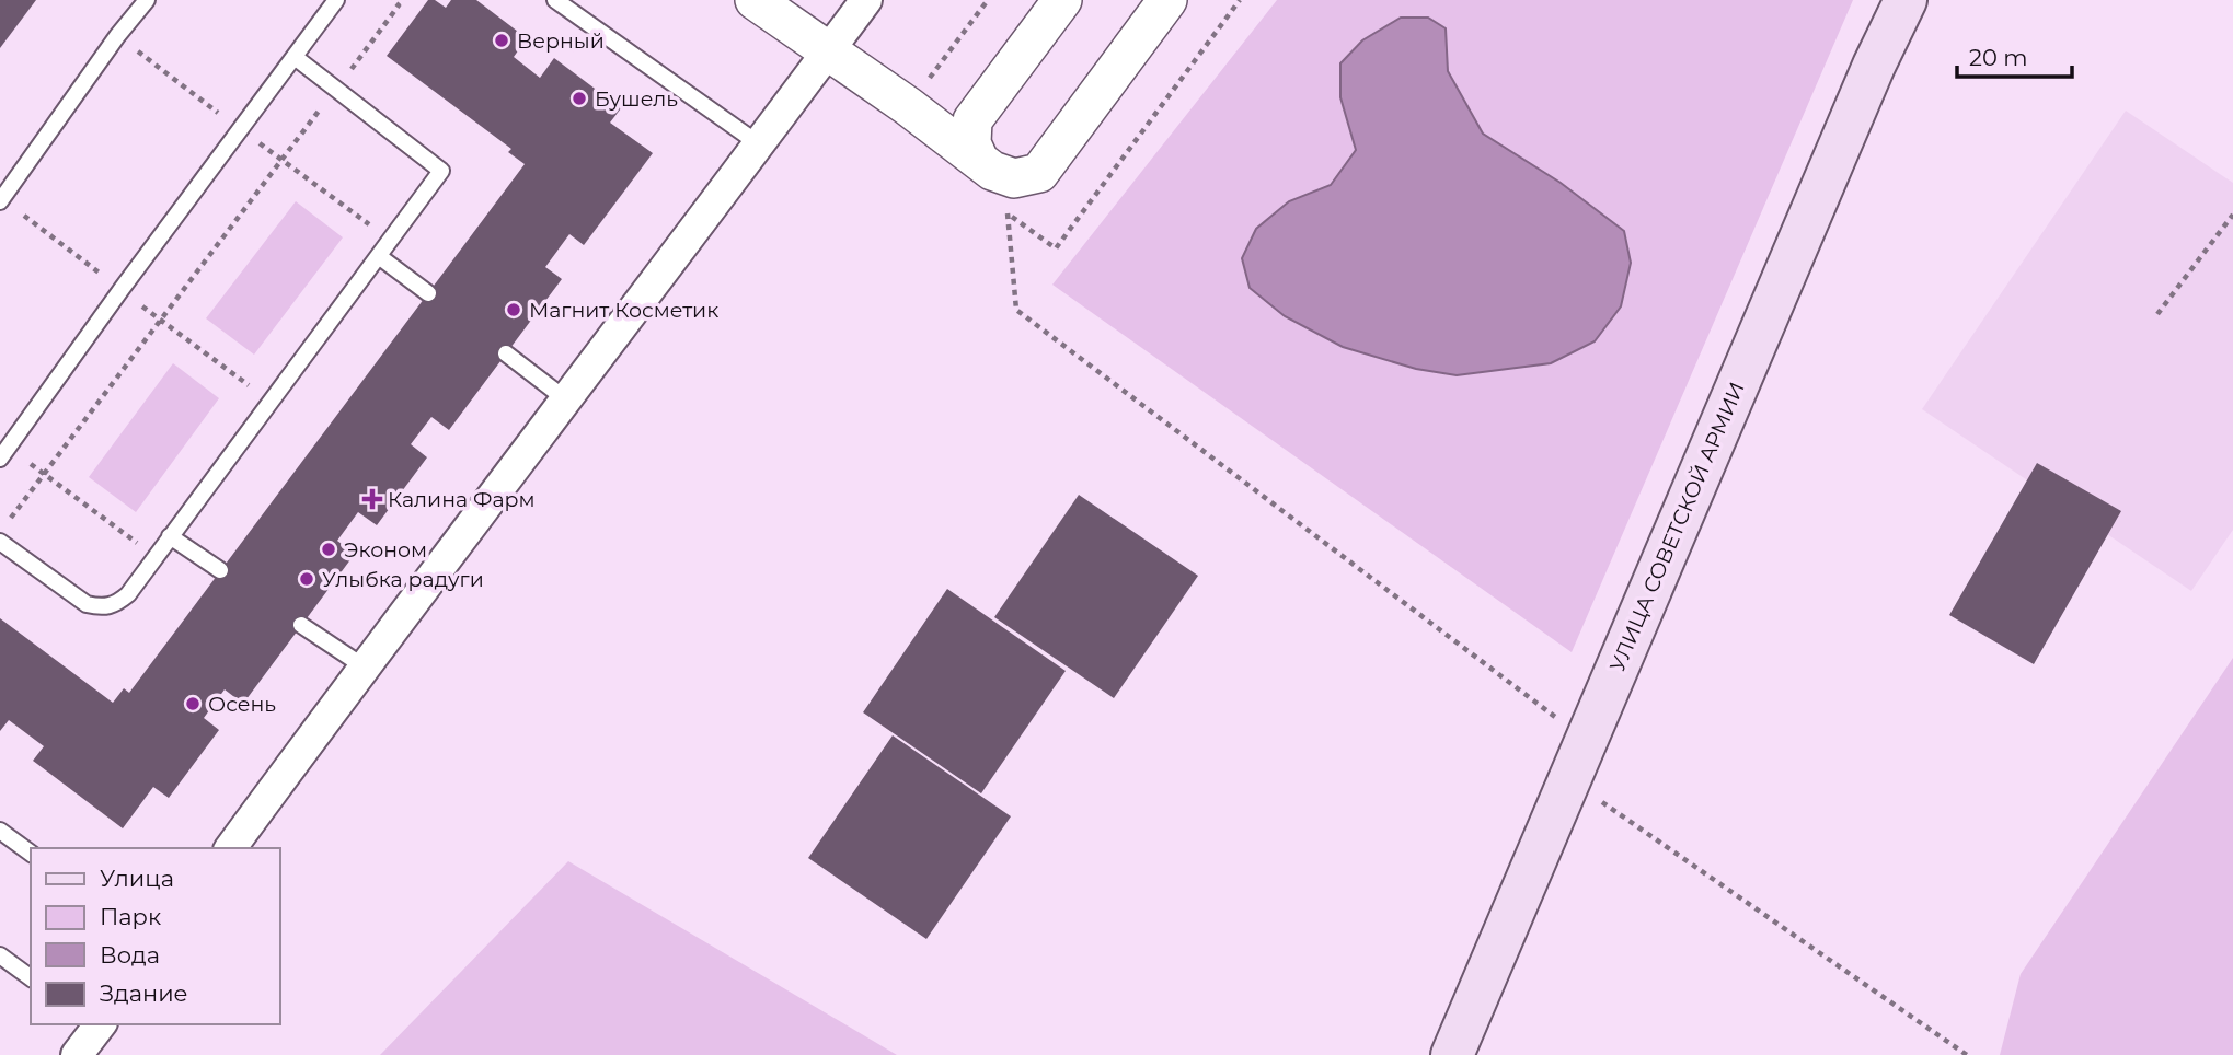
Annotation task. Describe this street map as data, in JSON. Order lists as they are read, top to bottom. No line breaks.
{"streets":{"main road":["УЛИЦА СОВЕТСКОЙ АРМИИ"]},"places":{"other":["Верный","Бушель","Магнит Косметик","Эконом","Улыбка радуги","Осень"],"health":["Калина Фарм"]},"legend":["Улица","Парк","Вода","Здание"],"scale_bar":"20 m"}
